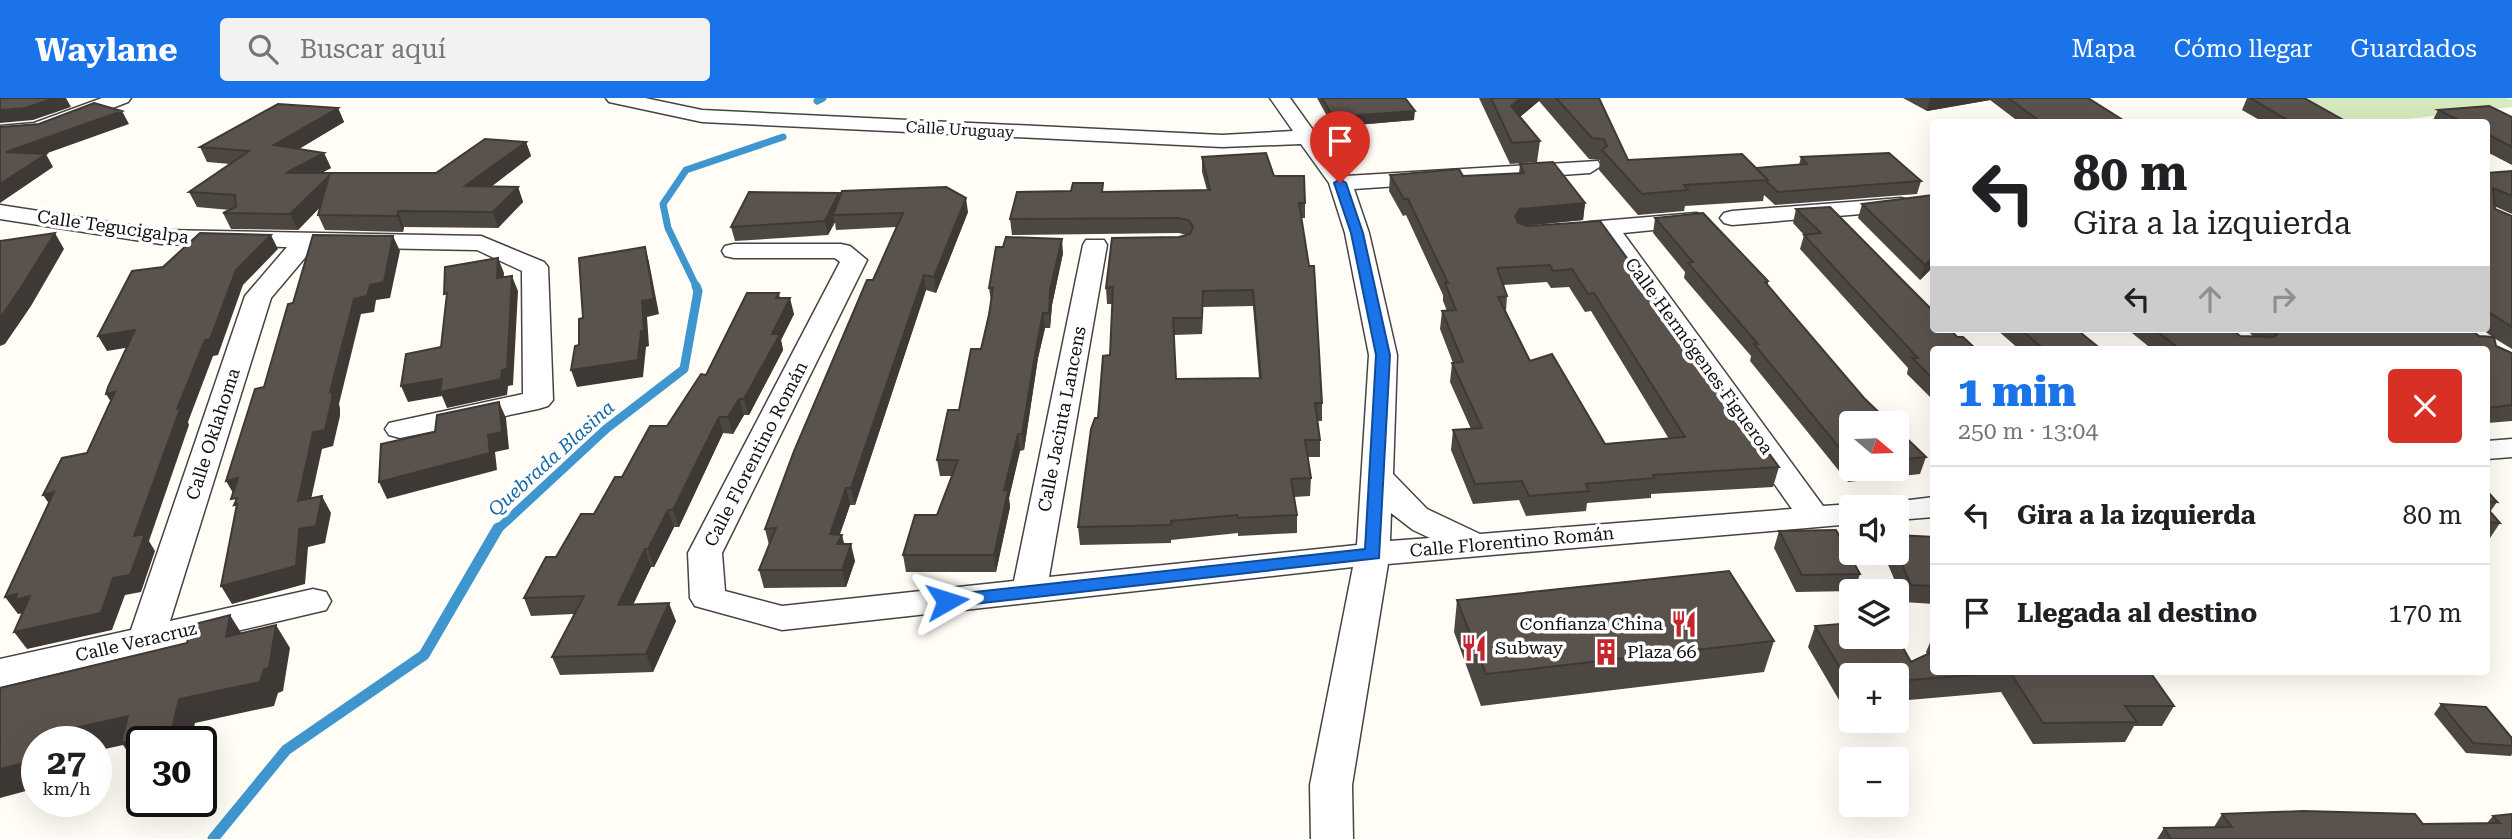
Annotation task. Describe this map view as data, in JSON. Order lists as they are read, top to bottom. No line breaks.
{"streets":{"street":["Calle Uruguay","Calle Tegucigalpa","Calle Hermógenes Figueroa","Calle Jacinta Lancens","Calle Oklahoma","Calle Florentino Román","Calle Veracruz"]},"crossings":[["Calle Tegucigalpa","Calle Oklahoma"],["Calle Hermógenes Figueroa","Calle Florentino Román"],["Calle Jacinta Lancens","Calle Florentino Román"],["Calle Oklahoma","Calle Veracruz"]],"water":["Quebrada Blasina"],"places":{"restaurant":["Confianza China","Subway"],"building":["Plaza 66"]},"north":"right","page":{"header":"Waylane","search":"Buscar aquí","nav":["Mapa","Cómo llegar","Guardados"],"turn":["80 m","Gira a la izquierda"],"heading":["1 min","250 m · 13:04"],"map_buttons":["+","−"],"list":[{"name":"Gira a la izquierda","value":"80 m"},{"name":"Llegada al destino","value":"170 m"}],"speed":"27 km/h","limit":"30"}}
